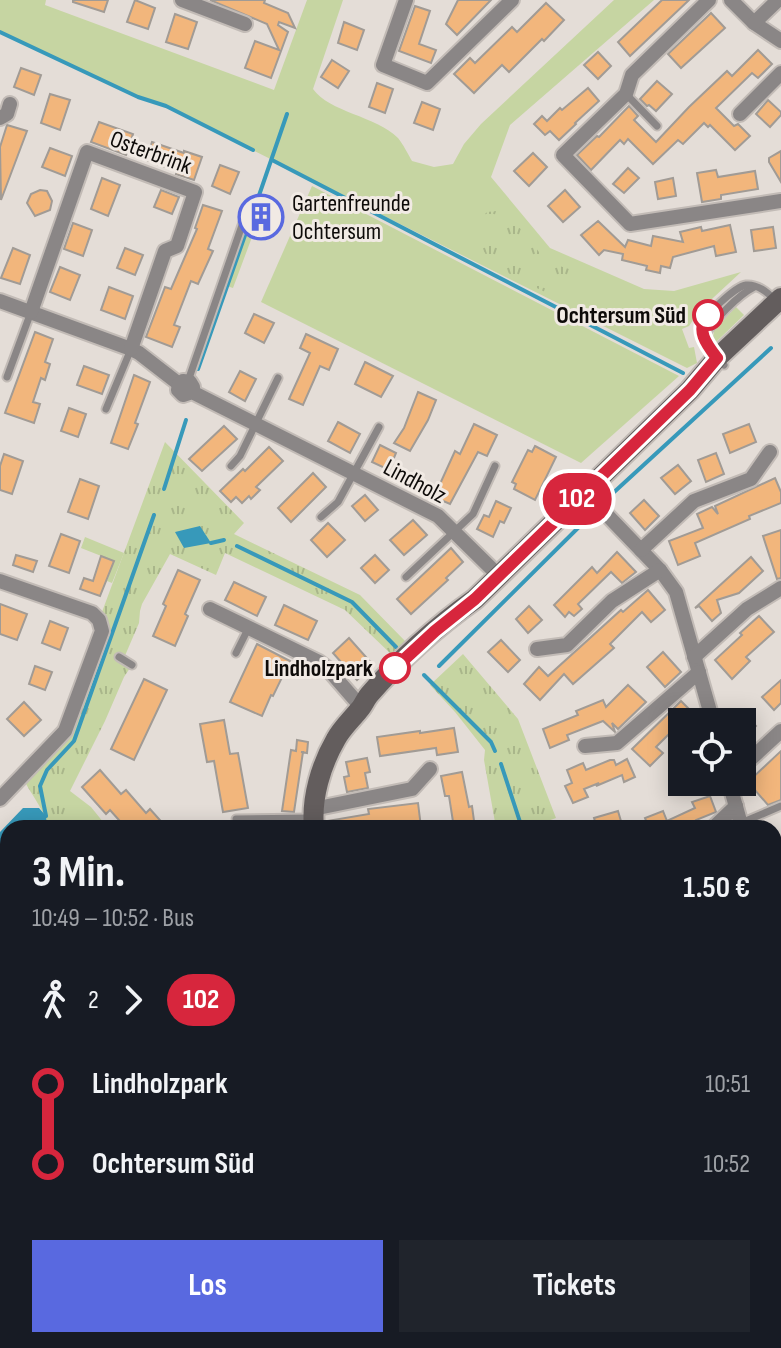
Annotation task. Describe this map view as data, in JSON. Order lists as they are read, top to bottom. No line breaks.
{"streets":{"street":["Osterbrink","Lindholz"]},"crossings":[["Osterbrink","Lindholz"]],"places":{"building":["Gartenfreunde Ochtersum"],"other":["Ochtersum Süd","Lindholzpark"]},"lines":["bus line 102"],"page":{"on_map":"102","heading":["3 Min.","10:49 – 10:52 · Bus","1.50 €"],"legs":["2","102"],"list":[{"name":"Lindholzpark","value":"10:51"},{"name":"Ochtersum Süd","value":"10:52"}],"buttons":["Los","Tickets"]}}
